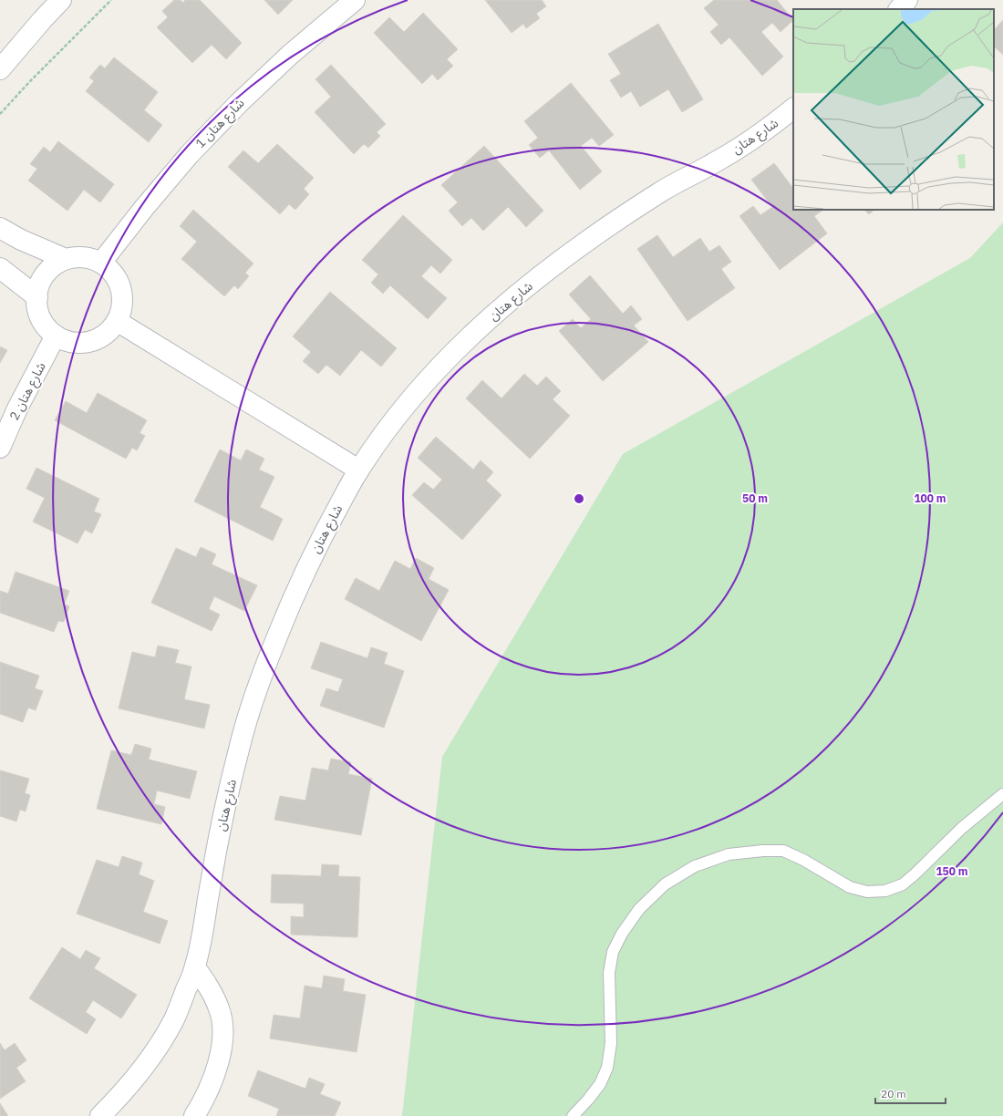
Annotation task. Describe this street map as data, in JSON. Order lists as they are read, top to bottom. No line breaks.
{"streets":{"street":["شارع هتان 1","شارع هتان","شارع هتان 2"]},"crossings":[["شارع هتان 1","شارع هتان 2"]],"scale_bar":"20 m","rings":["50 m","100 m","150 m"]}
